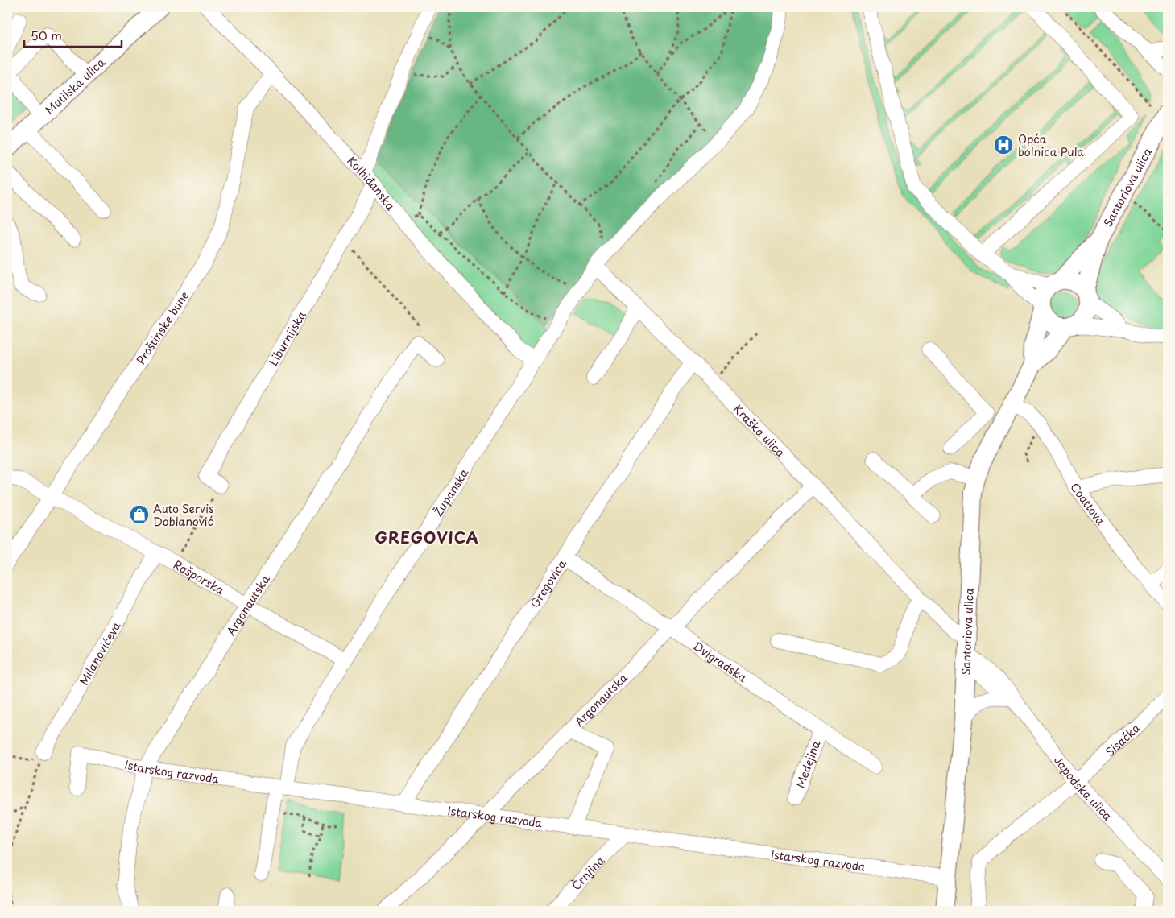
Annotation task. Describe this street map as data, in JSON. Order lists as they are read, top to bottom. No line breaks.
{"streets":{"main road":["Mutilska ulica","Santoriova ulica"],"street":["Kolhiđanska","Proštinske bune","Liburnijska","Kraška ulica","Županska","Coattova","Rašporska","Gregovica","Argonautska","Milanovićeva","Dvigradska","Sisačka","Medejina","Istarskog razvoda","Japodska ulica","Črnjina"]},"crossings":[["Kolhiđanska","Proštinske bune"],["Kolhiđanska","Liburnijska"],["Kolhiđanska","Županska"],["Santoriova ulica","Kraška ulica"],["Santoriova ulica","Coattova"],["Santoriova ulica","Istarskog razvoda"],["Proštinske bune","Rašporska"],["Kraška ulica","Županska"],["Kraška ulica","Gregovica"],["Kraška ulica","Argonautska"],["Županska","Rašporska"],["Županska","Istarskog razvoda"],["Rašporska","Argonautska"],["Rašporska","Milanovićeva"],["Gregovica","Dvigradska"],["Gregovica","Istarskog razvoda"],["Argonautska","Dvigradska"],["Argonautska","Istarskog razvoda"],["Dvigradska","Medejina"],["Sisačka","Japodska ulica"],["Istarskog razvoda","Črnjina"]],"districts":["GREGOVICA"],"places":{"hospital":["Opća bolnica Pula"],"shop":["Auto Servis Doblanović"]},"scale_bar":"50 m"}
